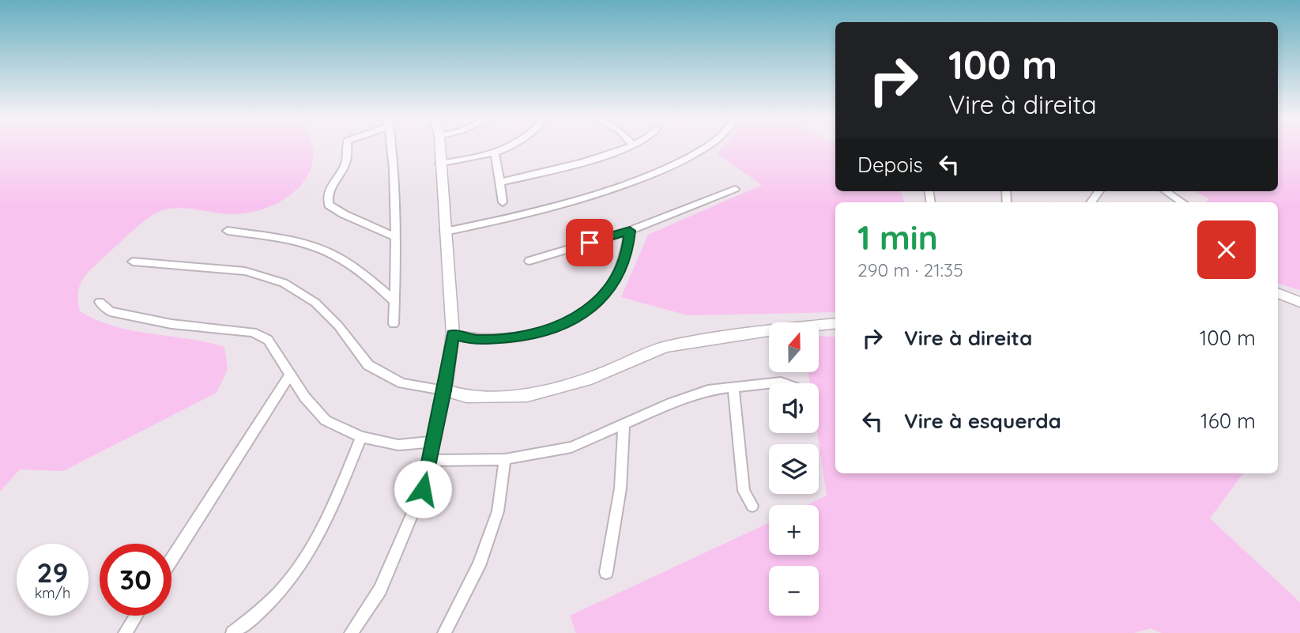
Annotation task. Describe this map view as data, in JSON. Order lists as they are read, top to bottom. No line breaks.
{"north":"top","page":{"turn":["100 m","Vire à direita"],"then":"Depois","heading":["1 min","290 m · 21:35"],"list":[{"name":"Vire à direita","value":"100 m"},{"name":"Vire à esquerda","value":"160 m"}],"map_buttons":["+","−"],"speed":"29 km/h","limit":"30"}}
